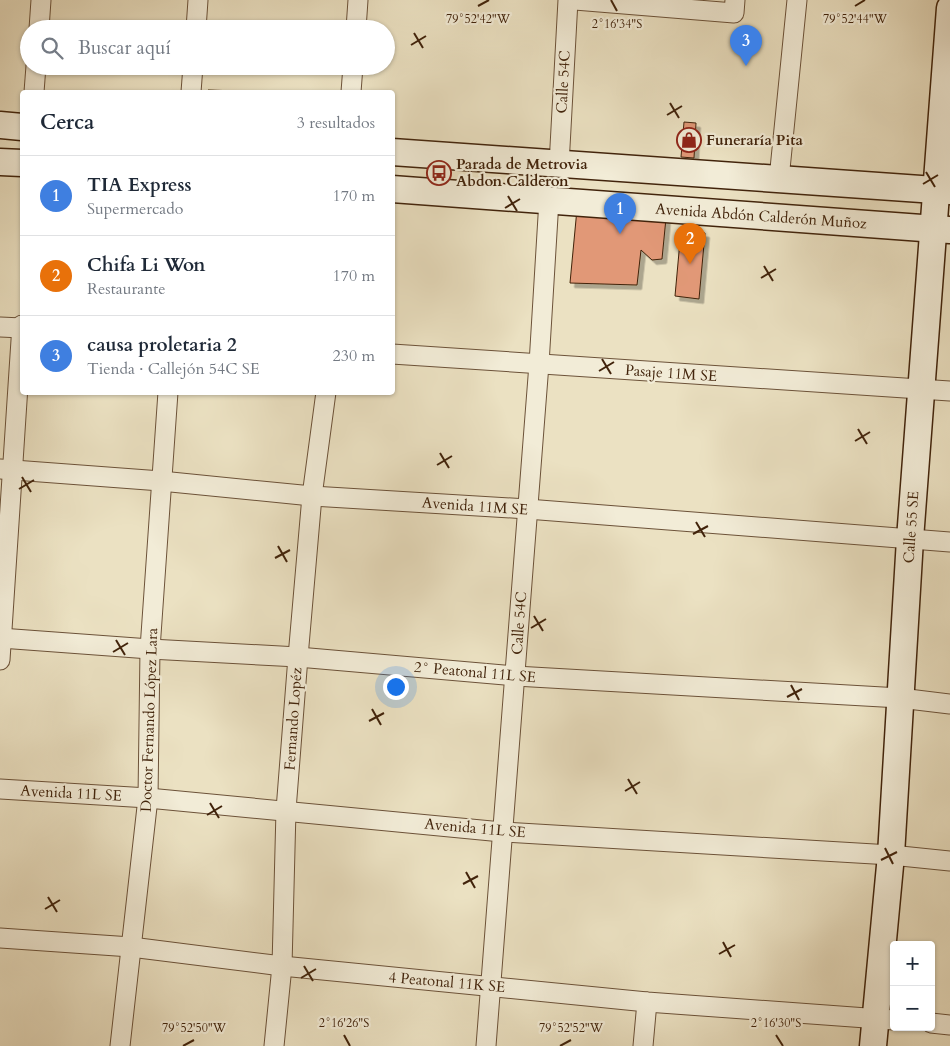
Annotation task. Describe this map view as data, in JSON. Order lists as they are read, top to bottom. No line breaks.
{"streets":{"main road":["Avenida Abdón Calderón Muñoz","Calle 55 SE"],"street":["Calle 54C","Pasaje 11M SE","Avenida 11M SE","2° Peatonal 11L SE","Fernando Lopéz","Doctor Fernando López Lara","Avenida 11L SE","4 Peatonal 11K SE"]},"crossings":[["Calle 54C","Avenida Abdón Calderón Muñoz"],["Calle 54C","Pasaje 11M SE"],["Calle 54C","Avenida 11M SE"],["Calle 54C","2° Peatonal 11L SE"],["Calle 54C","Avenida 11L SE"],["Calle 54C","4 Peatonal 11K SE"],["Avenida Abdón Calderón Muñoz","Calle 55 SE"],["Pasaje 11M SE","Calle 55 SE"],["Avenida 11M SE","Calle 55 SE"],["Avenida 11M SE","Fernando Lopéz"],["Avenida 11M SE","Doctor Fernando López Lara"],["Calle 55 SE","2° Peatonal 11L SE"],["Calle 55 SE","Avenida 11L SE"],["Calle 55 SE","4 Peatonal 11K SE"],["2° Peatonal 11L SE","Fernando Lopéz"],["2° Peatonal 11L SE","Doctor Fernando López Lara"],["Fernando Lopéz","Avenida 11L SE"],["Fernando Lopéz","4 Peatonal 11K SE"],["Doctor Fernando López Lara","Avenida 11L SE"],["Doctor Fernando López Lara","4 Peatonal 11K SE"]],"places":{"shop":["Funeraría Pita"],"bus stop":["Parada de Metrovia Abdon Calderon"]},"page":{"search":"Buscar aquí","pins":["3","1","2"],"heading":["Cerca","3 resultados"],"list":[{"mark":"1","name":"TIA Express","note":"Supermercado","value":"170 m"},{"mark":"2","name":"Chifa Li Won","note":"Restaurante","value":"170 m"},{"mark":"3","name":"causa proletaria 2","note":"Tienda · Callejón 54C SE","value":"230 m"}],"map_buttons":["+","−"]},"coordinates":["79°52'44\"W","79°52'42\"W","2°16'34\"S","2°16'26\"S","2°16'30\"S","79°52'50\"W","79°52'52\"W"]}
